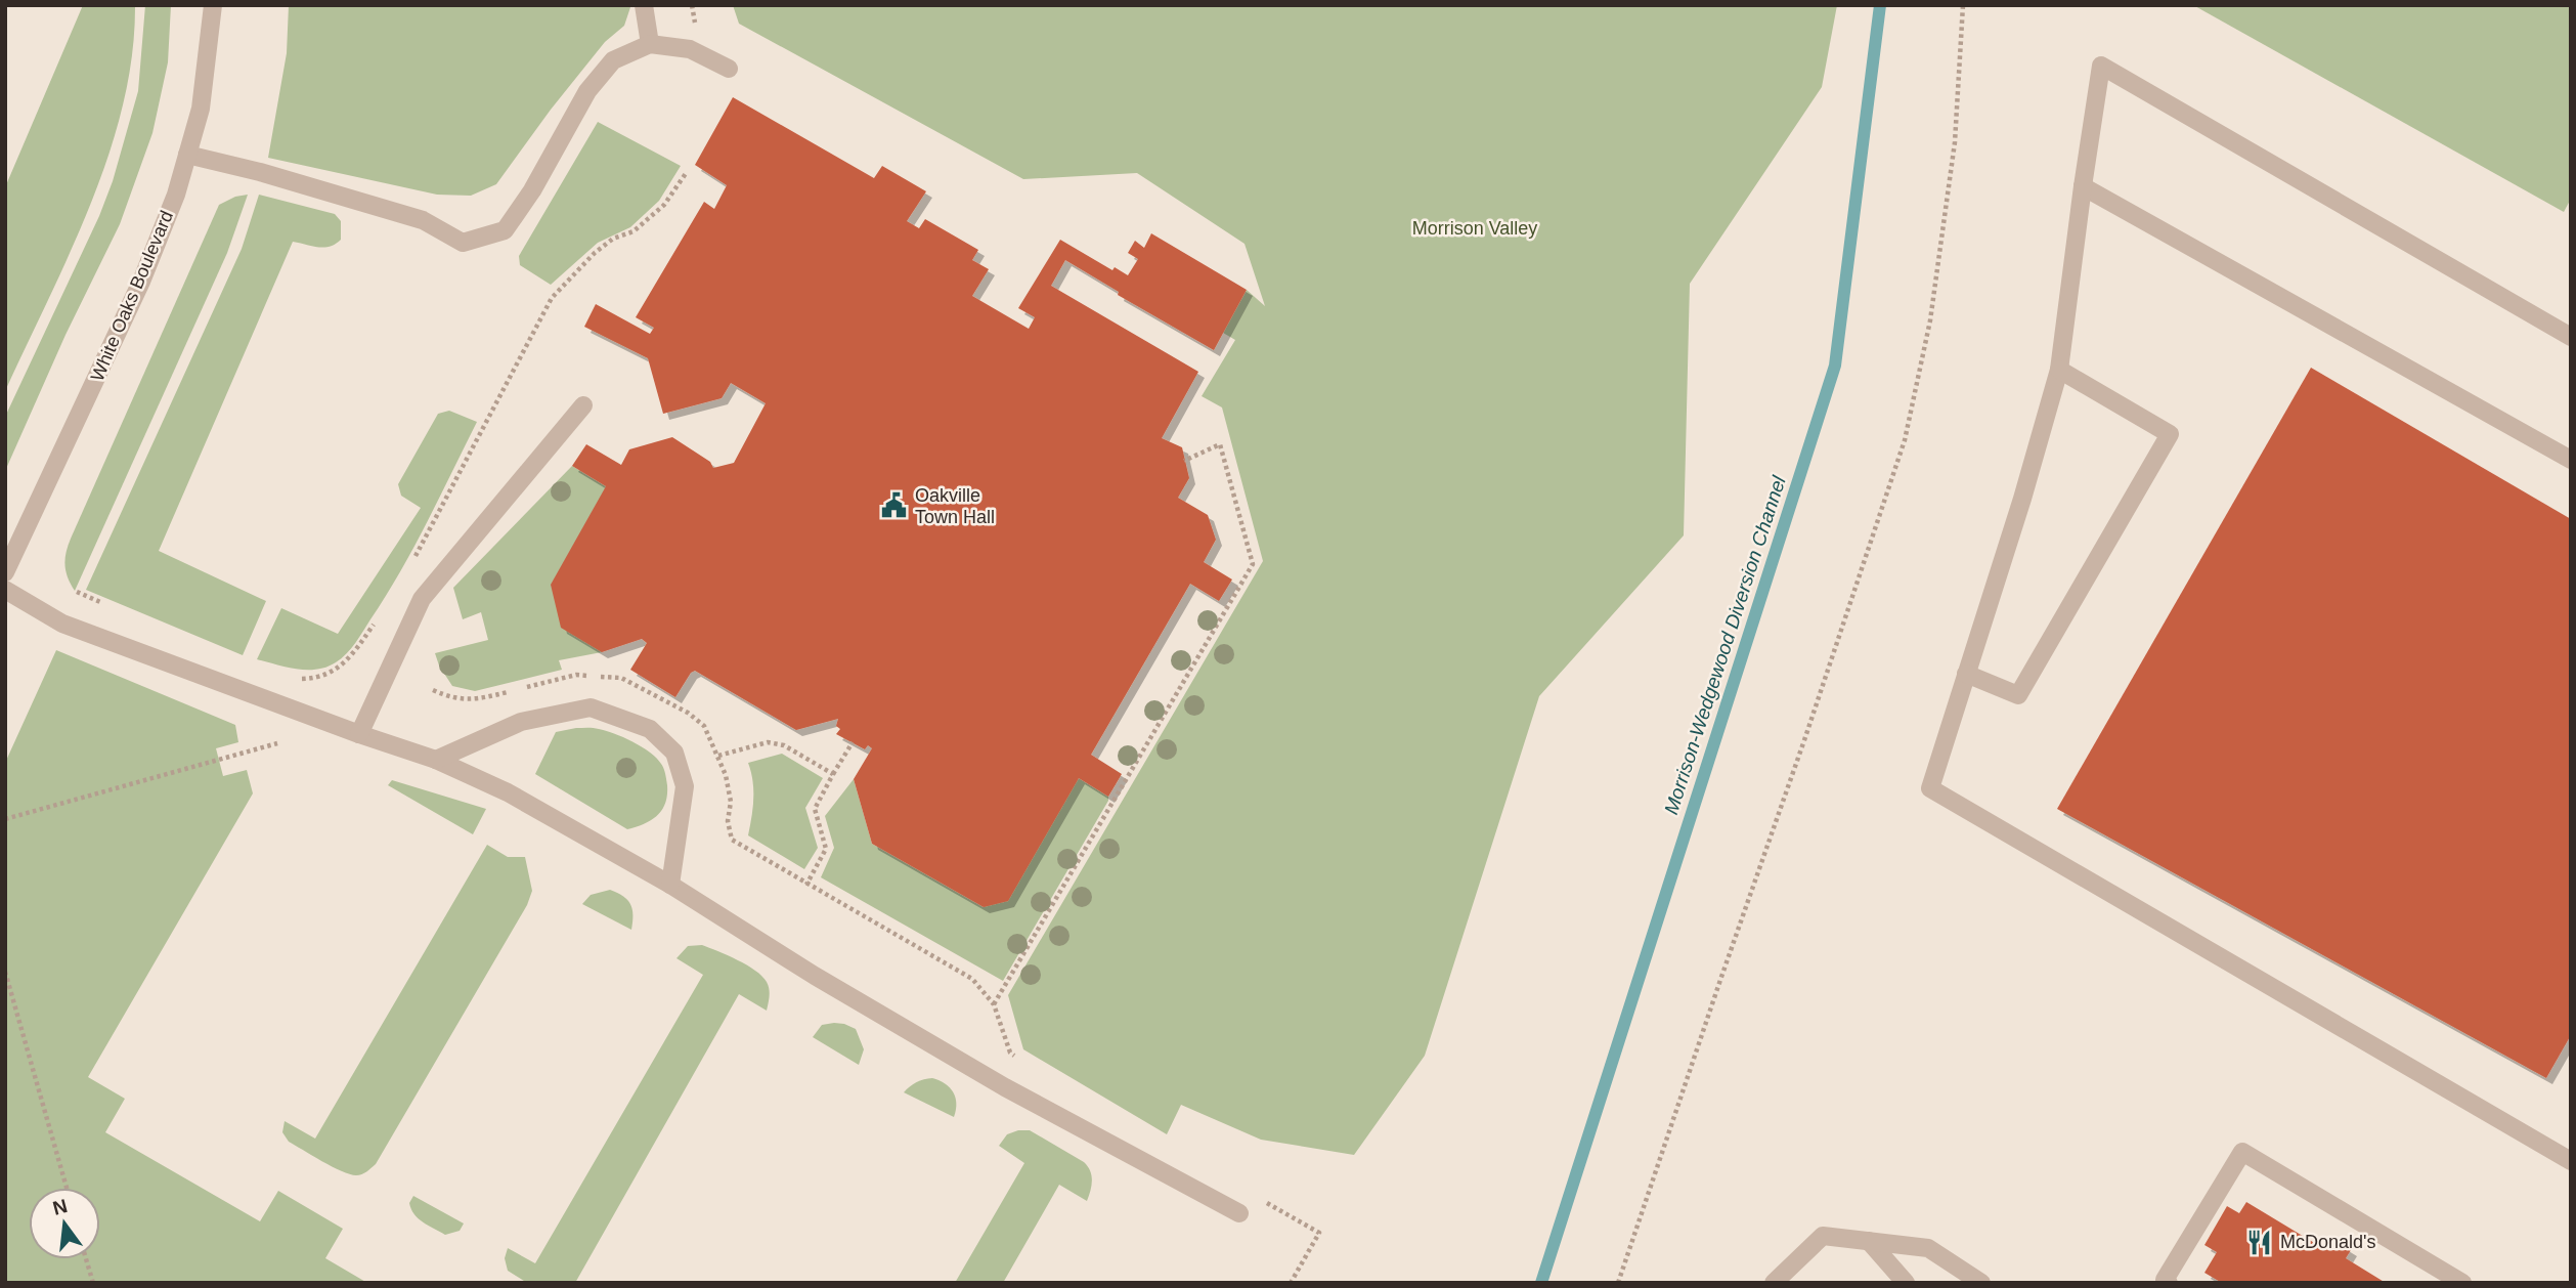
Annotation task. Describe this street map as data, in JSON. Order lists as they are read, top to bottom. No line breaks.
{"streets":{"street":["White Oaks Boulevard"]},"water":["Morrison-Wedgewood Diversion Channel"],"parks":["Morrison Valley"],"places":{"public building":["Oakville Town Hall"],"restaurant":["McDonald's"]},"north":"top"}
